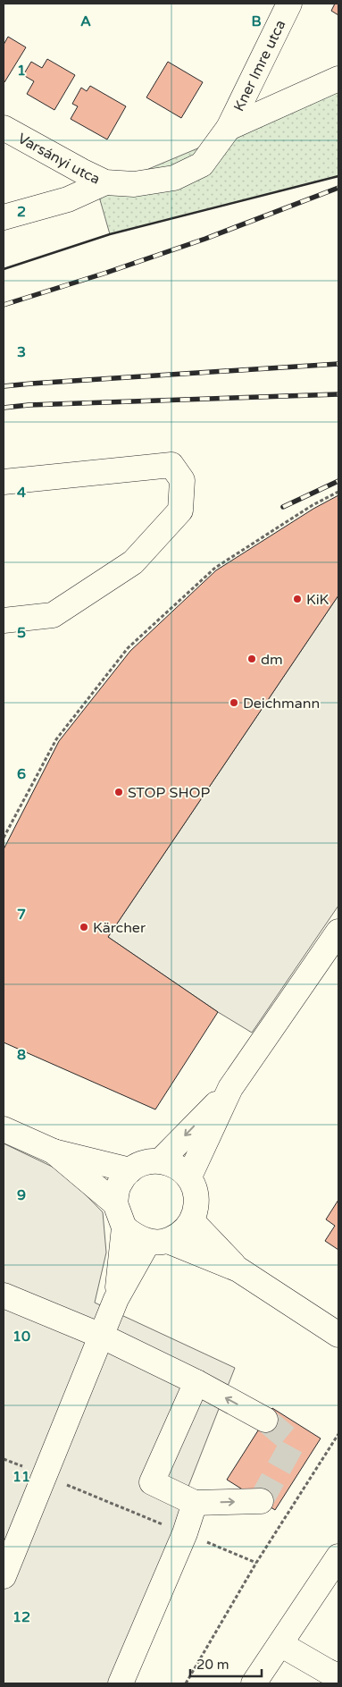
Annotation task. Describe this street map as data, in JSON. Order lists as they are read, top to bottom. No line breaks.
{"streets":{"street":["Kner Imre utca","Varsányi utca"]},"crossings":[["Kner Imre utca","Varsányi utca"]],"places":["KiK","dm","Deichmann","STOP SHOP","Kärcher"],"scale_bar":"20 m","grid":{"columns":["A","B"],"rows":["1","2","3","4","5","6","7","8","9","10","11","12"]}}
